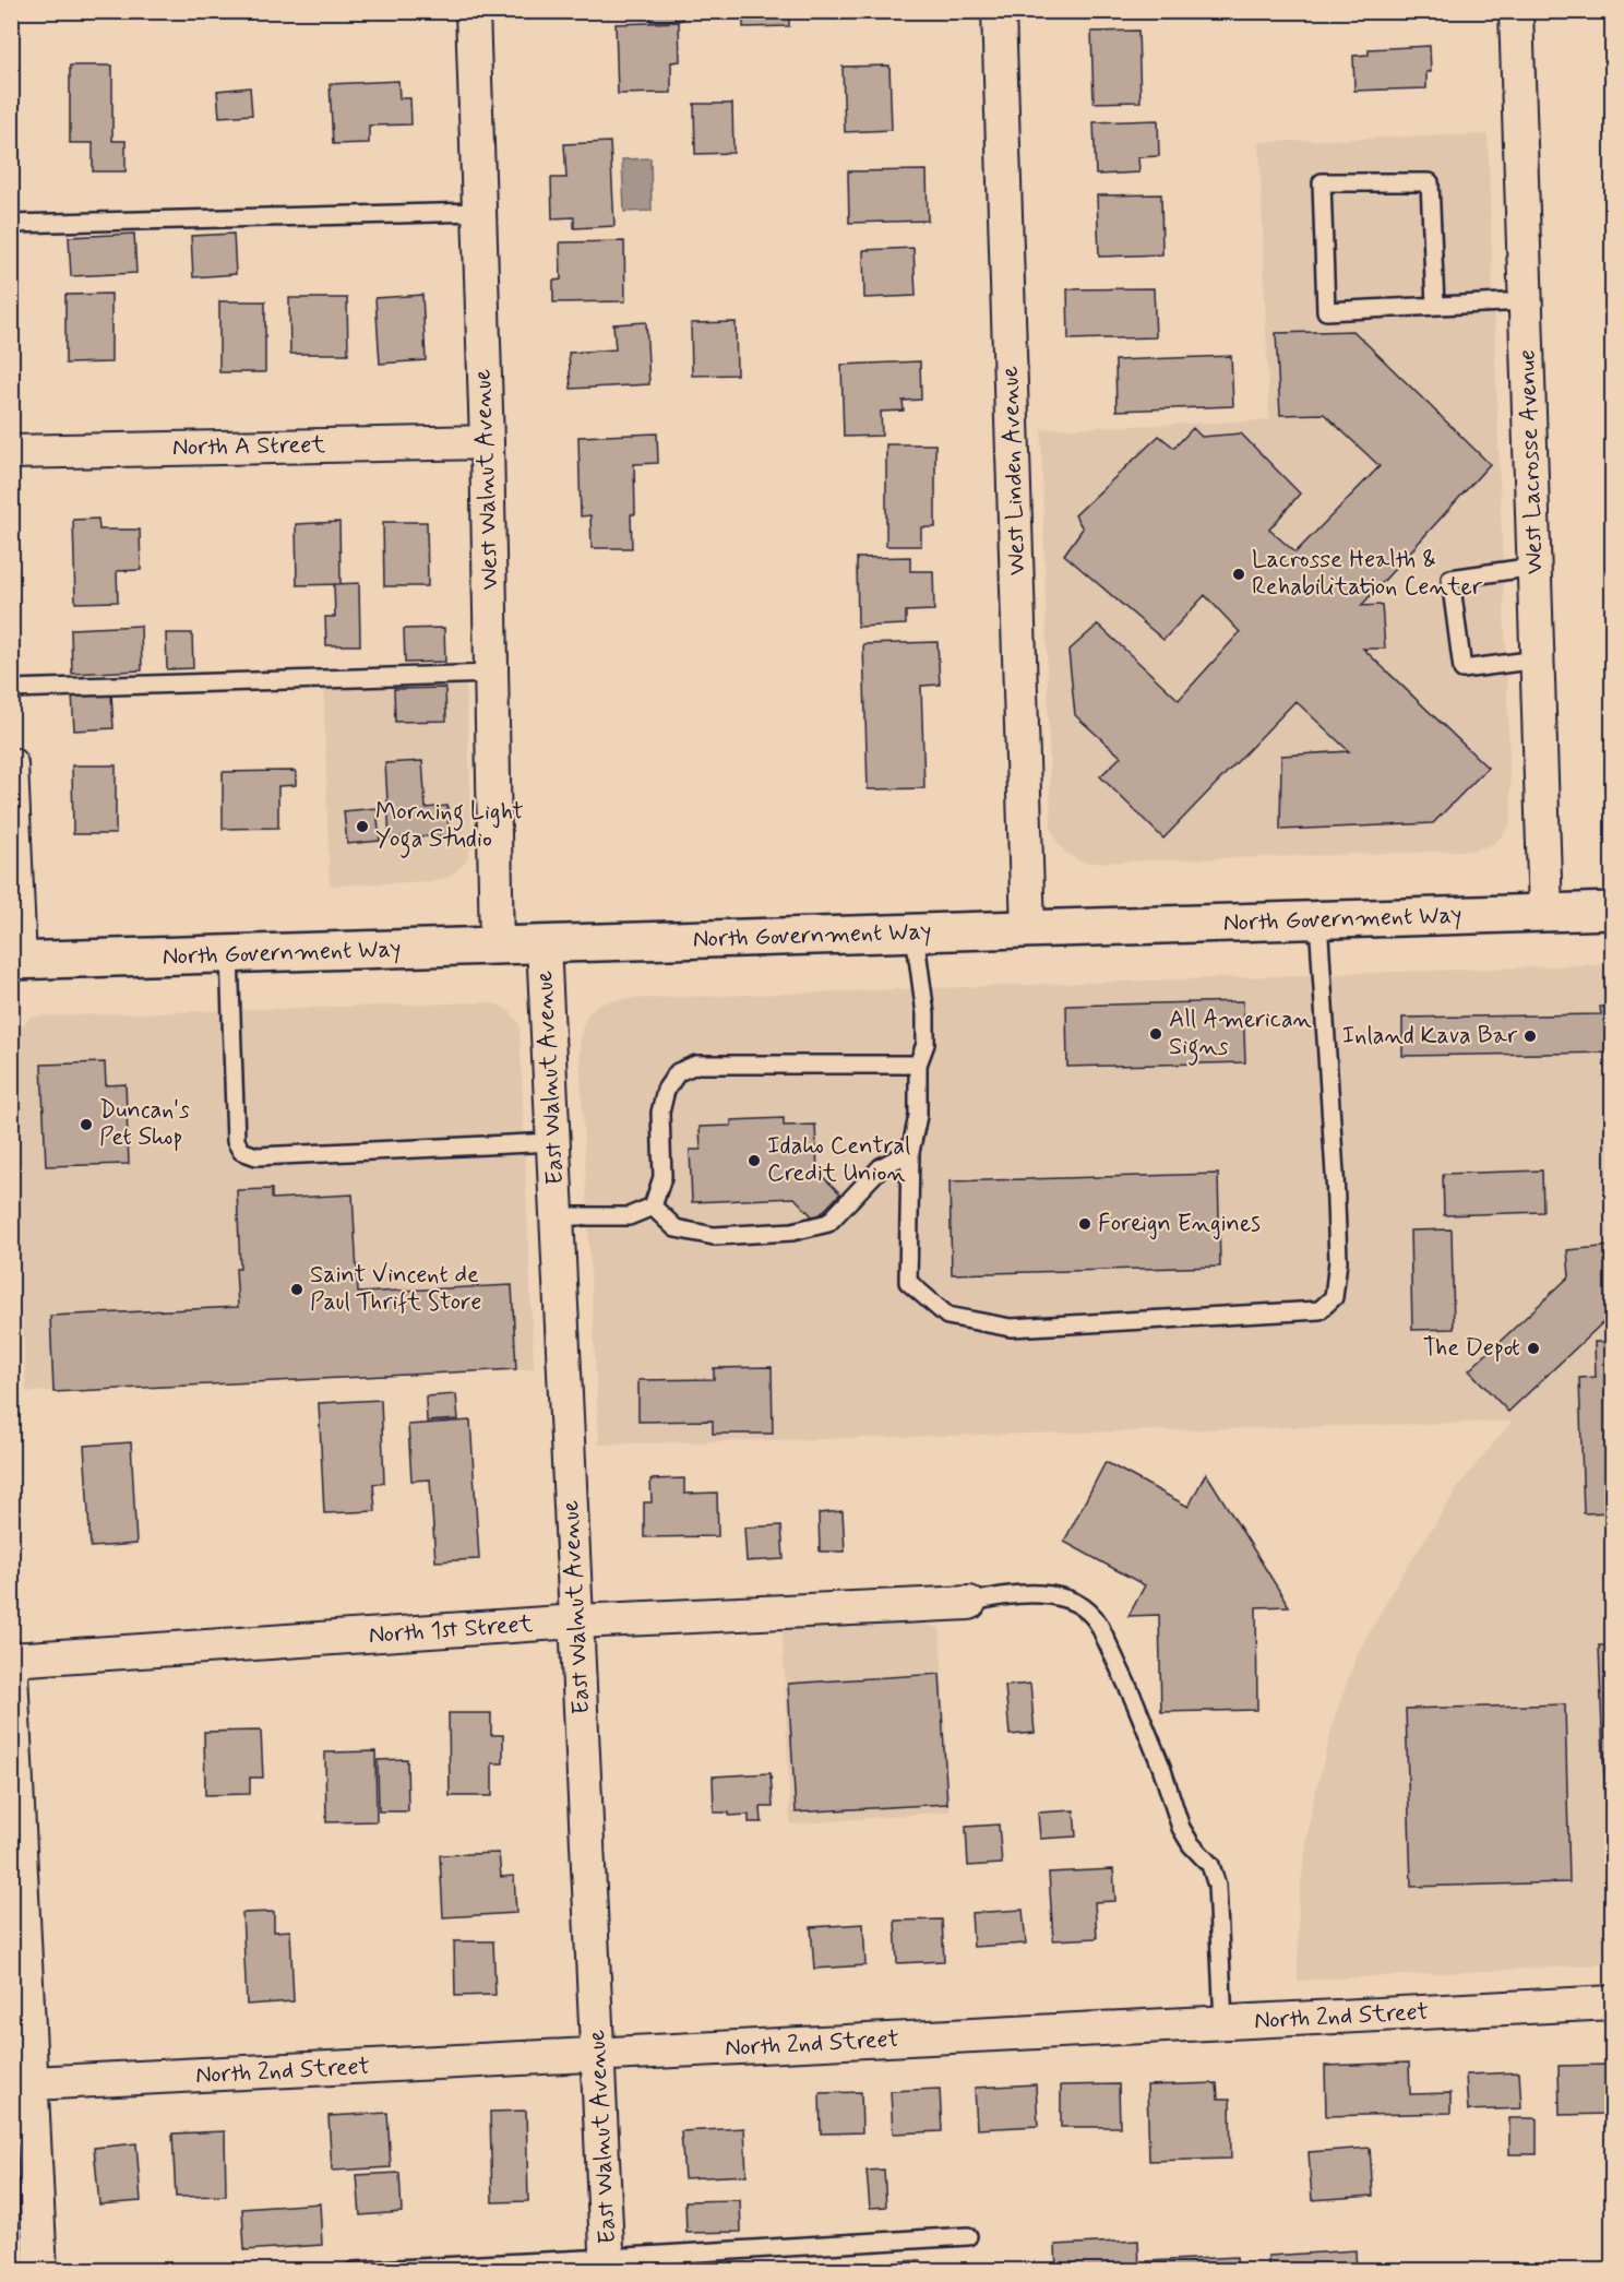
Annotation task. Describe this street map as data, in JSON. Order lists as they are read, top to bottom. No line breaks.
{"streets":{"main road":["North Government Way"],"street":["North A Street","West Lacrosse Avenue","West Linden Avenue","West Walnut Avenue","East Walnut Avenue","North 1st Street","North 2nd Street"]},"crossings":[["North A Street","West Walnut Avenue"],["West Lacrosse Avenue","North Government Way"],["West Linden Avenue","North Government Way"],["West Walnut Avenue","North Government Way"],["North Government Way","East Walnut Avenue"],["East Walnut Avenue","North 1st Street"],["East Walnut Avenue","North 2nd Street"]],"places":["Lacrosse Health & Rehabilitation Center","Morning Light Yoga Studio","All American Signs","Inland Kava Bar","Duncan's Pet Shop","Idaho Central Credit Union","Foreign Engines","Saint Vincent de Paul Thrift Store","The Depot"]}
